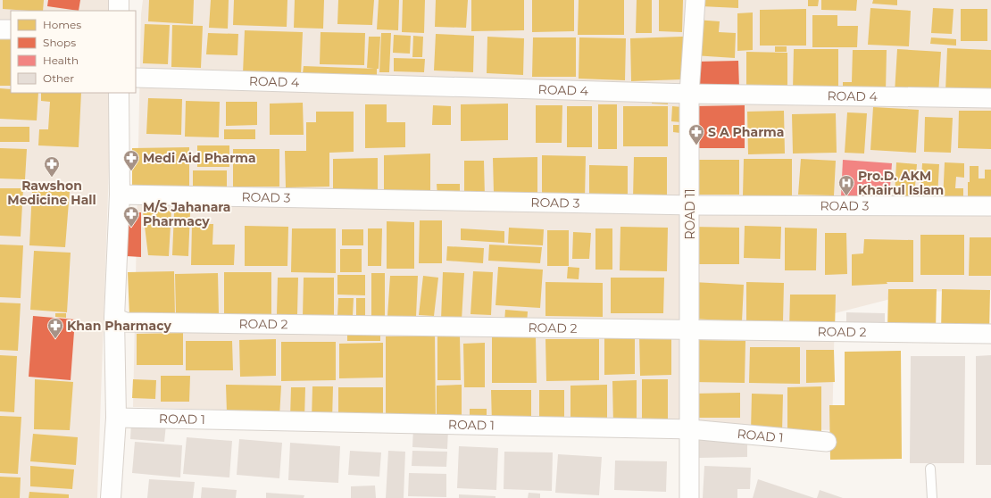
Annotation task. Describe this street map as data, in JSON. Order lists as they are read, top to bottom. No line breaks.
{"streets":{"street":["ROAD 4","ROAD 3","ROAD 11","ROAD 2","ROAD 1"]},"crossings":[["ROAD 4","ROAD 11"],["ROAD 3","ROAD 11"],["ROAD 11","ROAD 2"],["ROAD 11","ROAD 1"]],"places":{"pharmacy":["S A Pharma","Medi Aid Pharma","Rawshon Medicine Hall","M/S Jahanara Pharmacy","Khan Pharmacy"],"hospital":["Pro.D. AKM Khairul Islam"]},"legend":["Homes","Shops","Health","Other"]}
